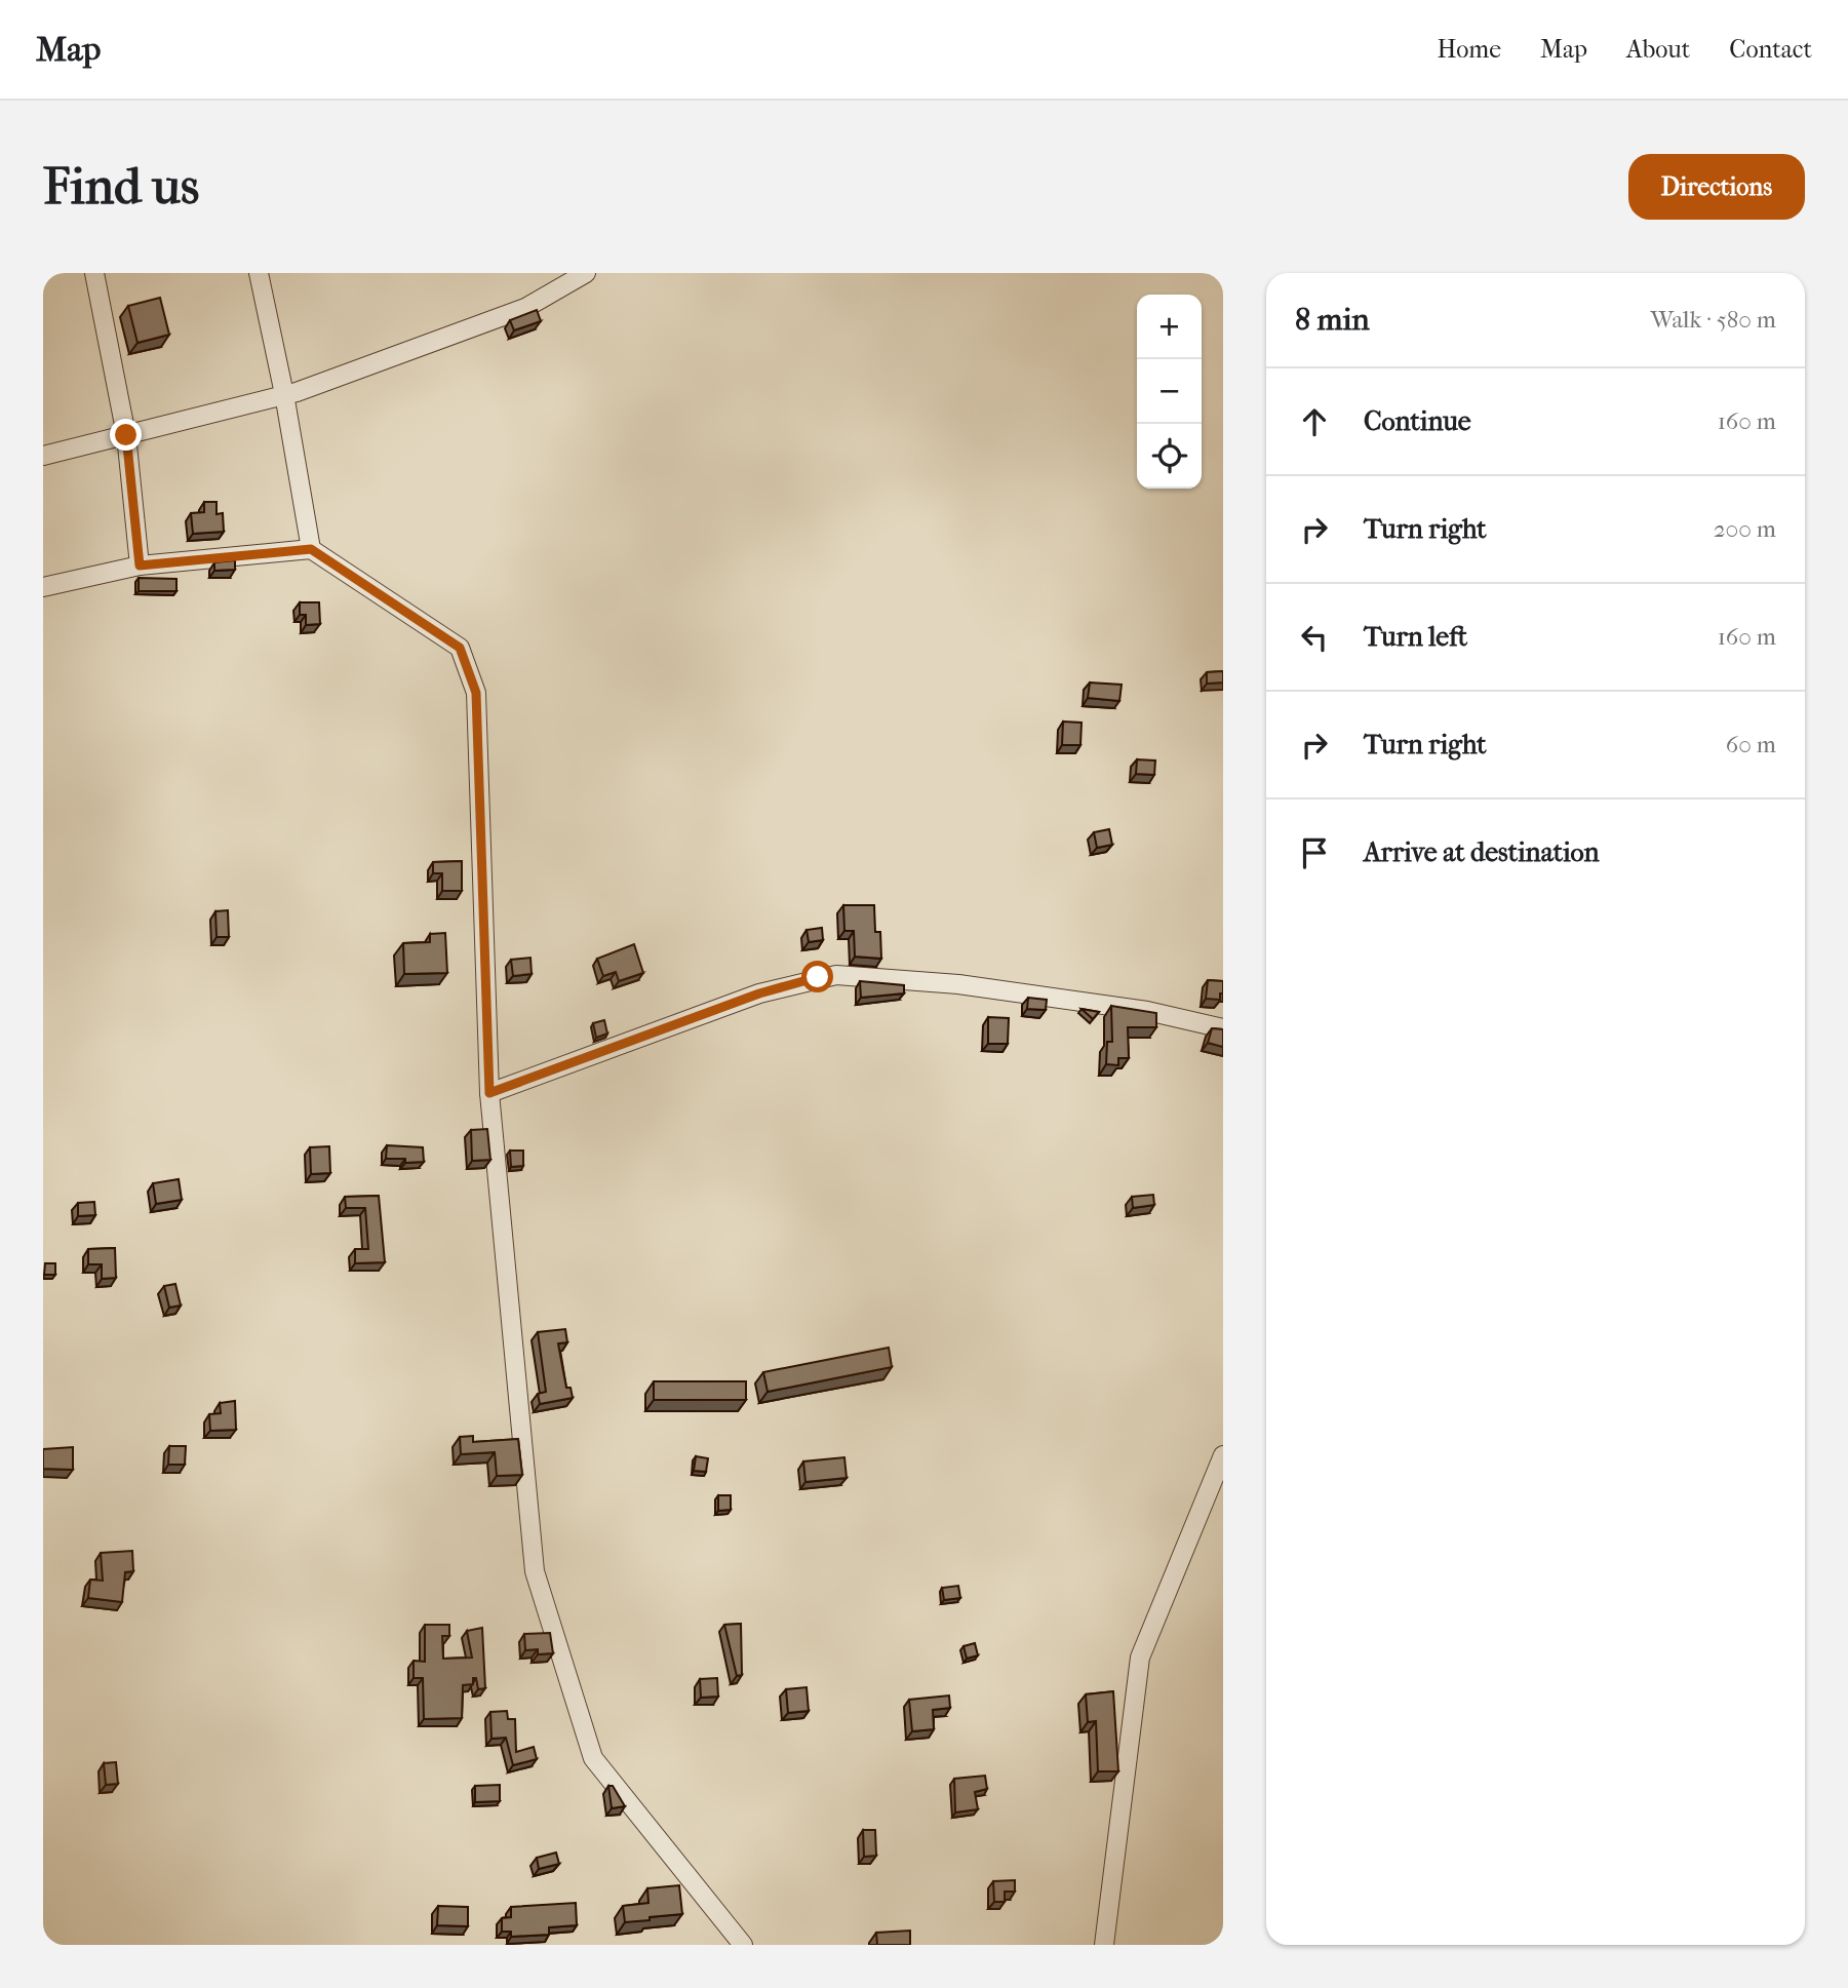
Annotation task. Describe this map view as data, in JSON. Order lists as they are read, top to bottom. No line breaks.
{"page":{"header":"Map","nav":["Home","Map","About","Contact"],"buttons":"Directions","title":"Find us","heading":["8 min","Walk · 580 m"],"map_buttons":["+","−"],"list":[["Continue","160 m"],["Turn right","200 m"],["Turn left","160 m"],["Turn right","60 m"],"Arrive at destination"]}}
